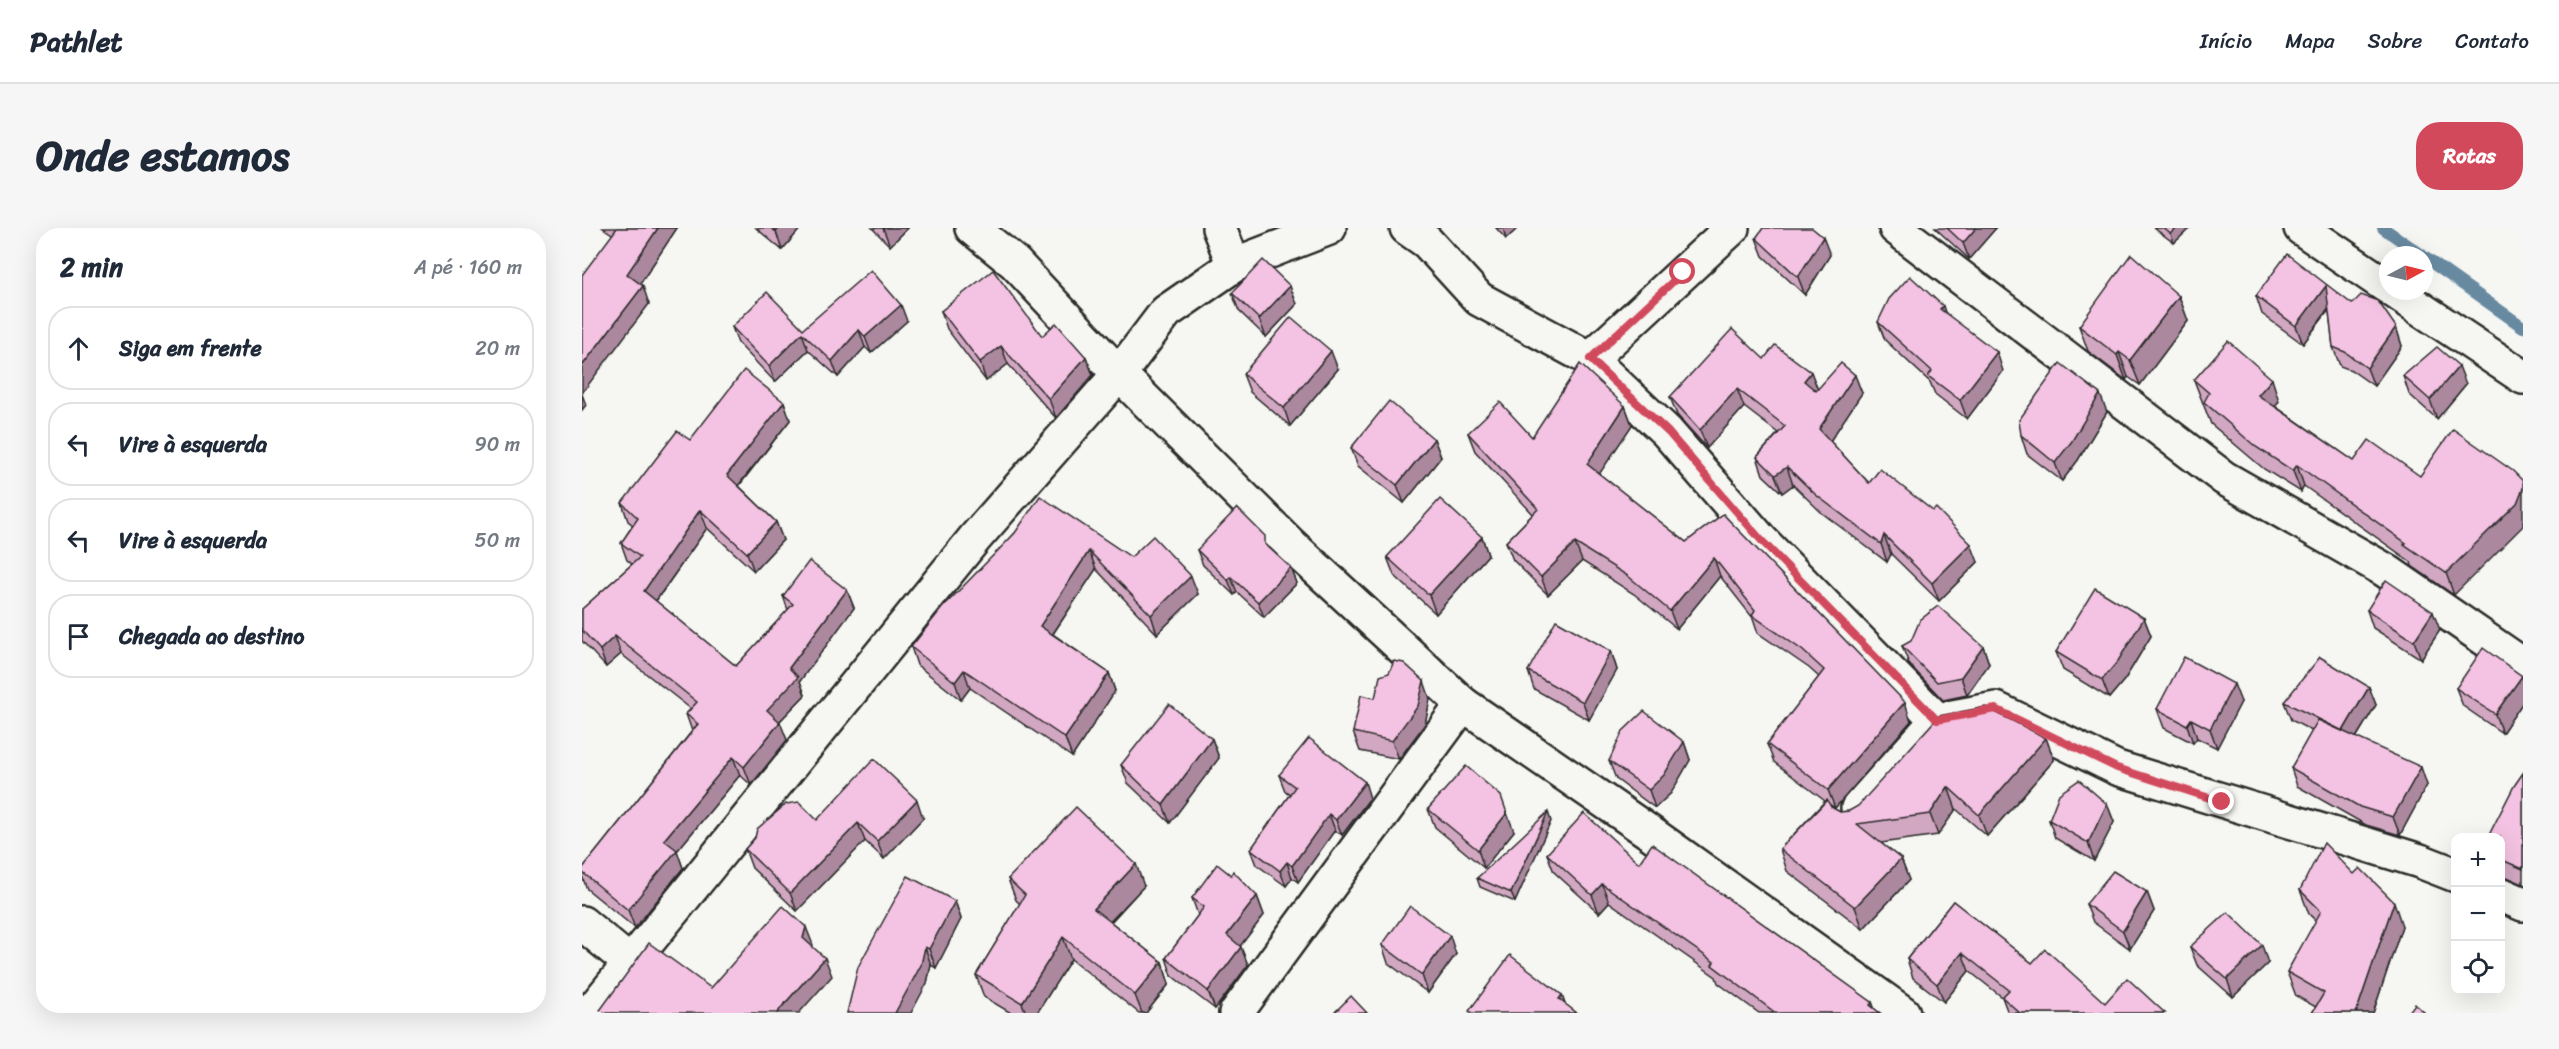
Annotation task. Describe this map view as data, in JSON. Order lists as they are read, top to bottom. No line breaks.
{"north":"right","page":{"header":"Pathlet","nav":["Início","Mapa","Sobre","Contato"],"title":"Onde estamos","buttons":"Rotas","heading":["2 min","A pé · 160 m"],"list":[["Siga em frente","20 m"],["Vire à esquerda","90 m"],["Vire à esquerda","50 m"],"Chegada ao destino"],"map_buttons":["+","−"]}}
